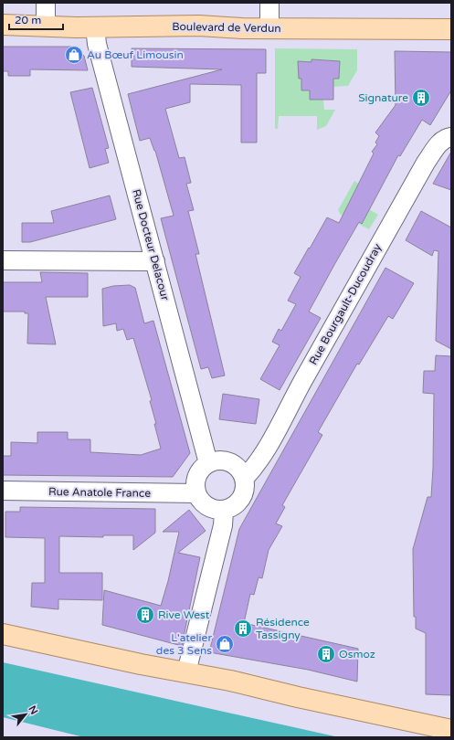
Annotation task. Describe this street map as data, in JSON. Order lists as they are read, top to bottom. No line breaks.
{"streets":{"main road":["Boulevard de Verdun"],"street":["Rue Docteur Delacour","Rue Bourgault-Ducoudray","Rue Anatole France"]},"crossings":[["Boulevard de Verdun","Rue Docteur Delacour"],["Rue Docteur Delacour","Rue Bourgault-Ducoudray"],["Rue Docteur Delacour","Rue Anatole France"],["Rue Bourgault-Ducoudray","Rue Anatole France"]],"places":{"shop":["Au Bœuf Limousin","L'atelier des 3 Sens"],"building":["Signature","Rive West","Résidence Tassigny","Osmoz"]},"scale_bar":"20 m","north":"top right"}
